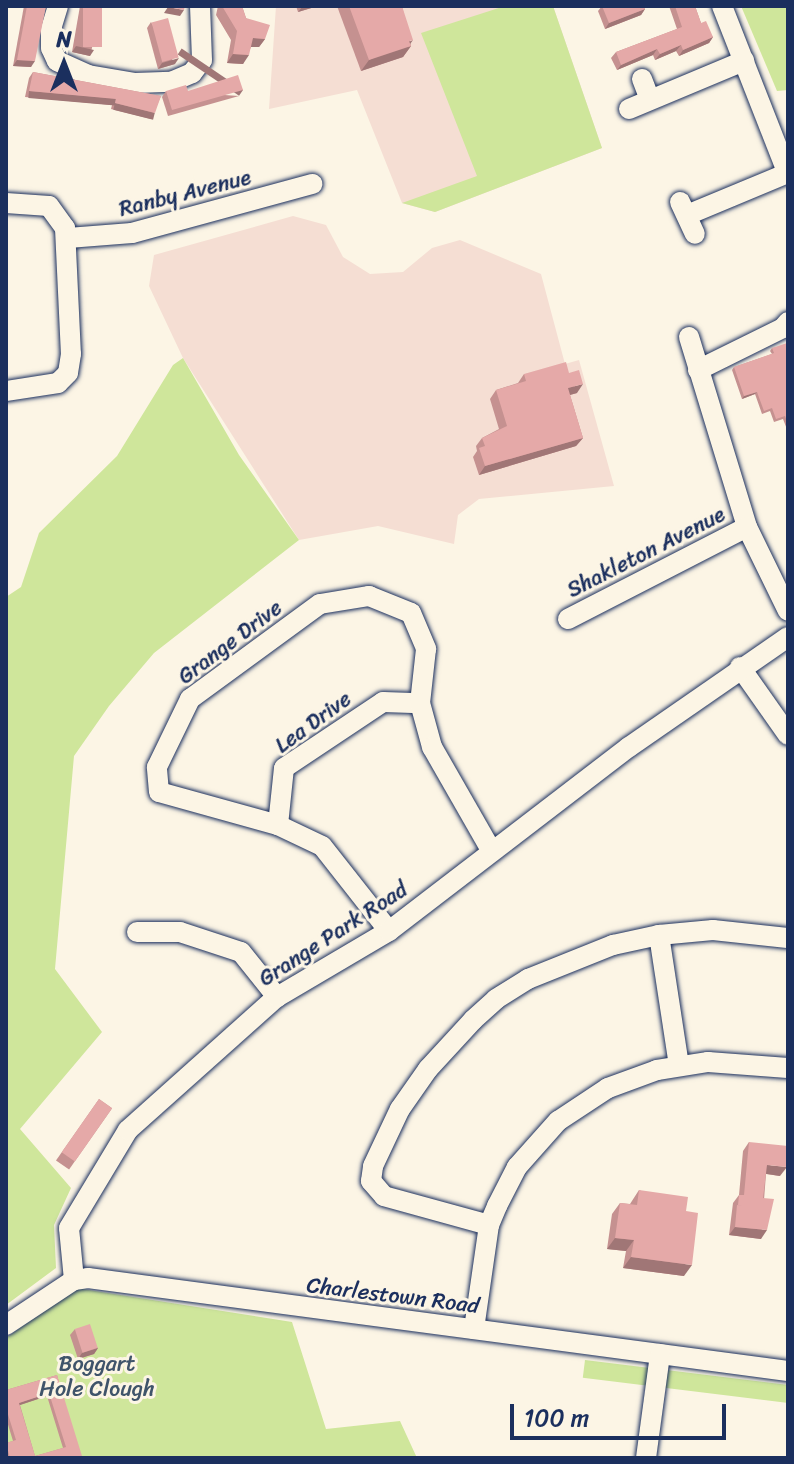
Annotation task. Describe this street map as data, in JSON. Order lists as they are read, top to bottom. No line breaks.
{"streets":{"street":["Ranby Avenue","Shakleton Avenue","Grange Drive","Lea Drive","Grange Park Road","Charlestown Road"]},"crossings":[["Grange Drive","Lea Drive"],["Grange Drive","Grange Park Road"],["Grange Park Road","Charlestown Road"]],"parks":["Boggart Hole Clough"],"scale_bar":"100 m","north":"top"}
